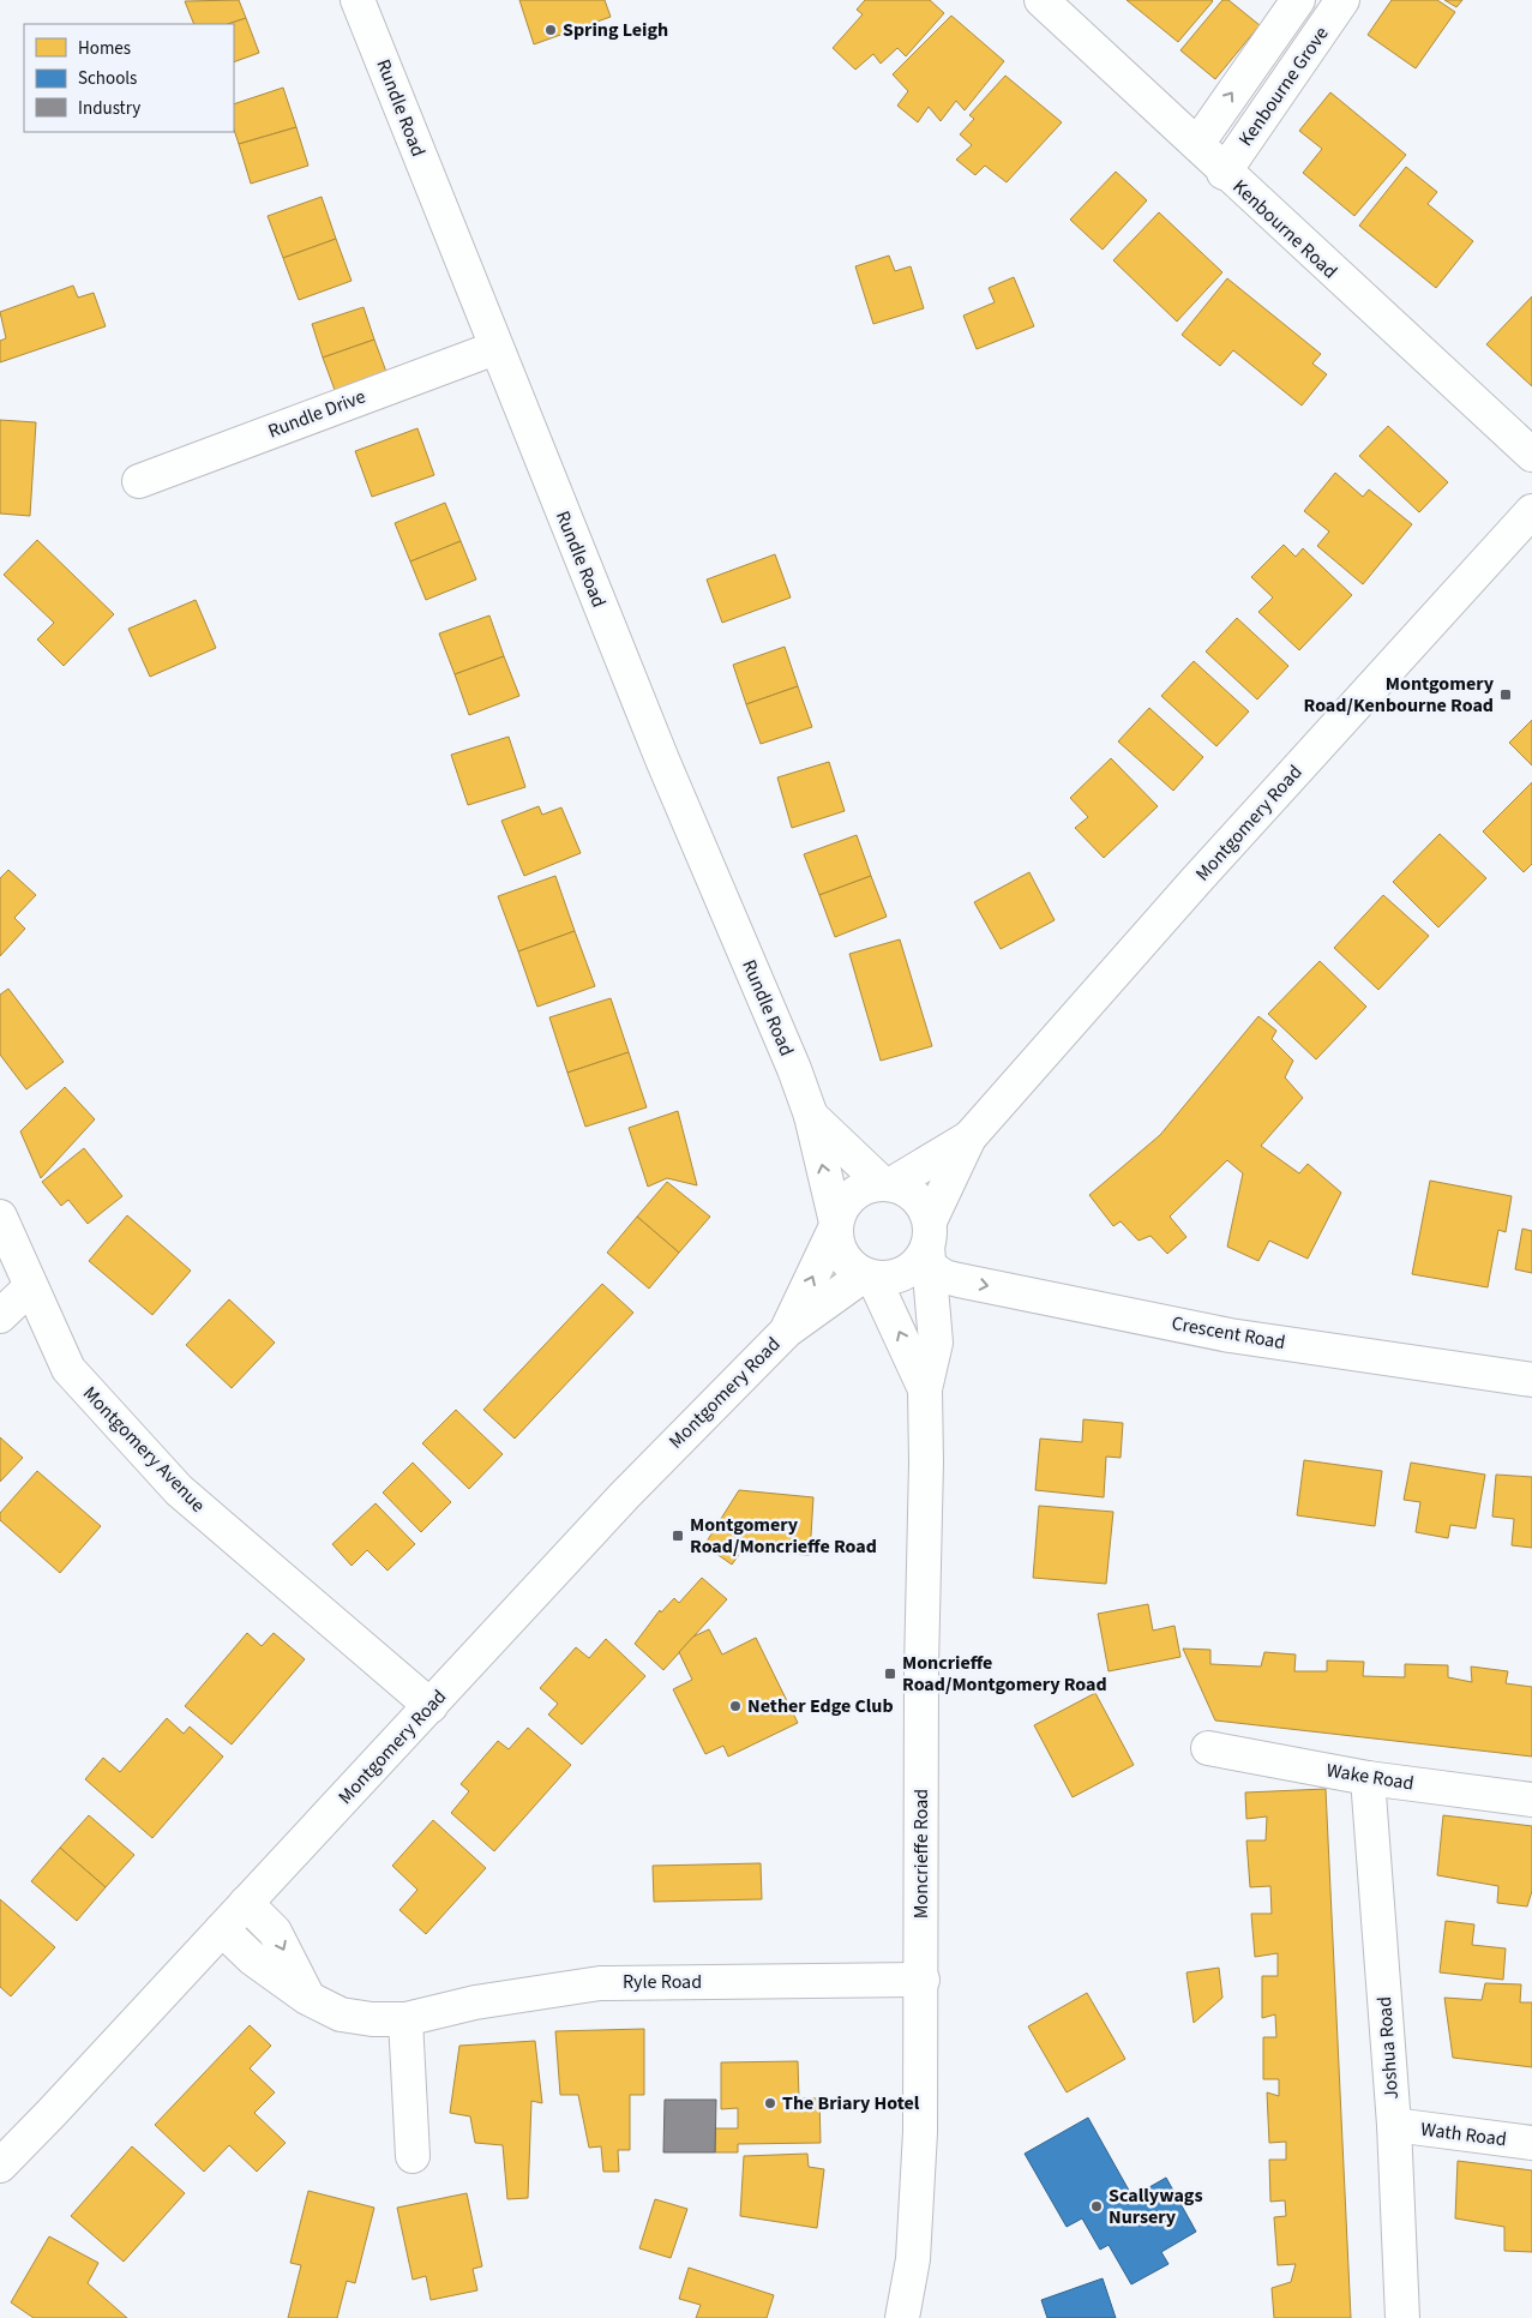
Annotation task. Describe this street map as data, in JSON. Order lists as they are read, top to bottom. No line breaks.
{"streets":{"street":["Kenbourne Grove","Rundle Road","Kenbourne Road","Rundle Drive","Montgomery Road","Crescent Road","Montgomery Avenue","Wake Road","Moncrieffe Road","Ryle Road","Joshua Road","Wath Road"]},"crossings":[["Kenbourne Grove","Kenbourne Road"],["Rundle Road","Rundle Drive"],["Rundle Road","Montgomery Road"],["Rundle Road","Crescent Road"],["Rundle Road","Moncrieffe Road"],["Montgomery Road","Crescent Road"],["Montgomery Road","Montgomery Avenue"],["Montgomery Road","Moncrieffe Road"],["Montgomery Road","Ryle Road"],["Crescent Road","Moncrieffe Road"],["Wake Road","Joshua Road"],["Moncrieffe Road","Ryle Road"],["Joshua Road","Wath Road"]],"one_way":["Crescent Road"],"places":{"other":["Spring Leigh","Nether Edge Club","The Briary Hotel","Scallywags Nursery"],"transit":["Montgomery Road/Kenbourne Road","Montgomery Road/Moncrieffe Road","Moncrieffe Road/Montgomery Road"]},"legend":["Homes","Schools","Industry"]}
